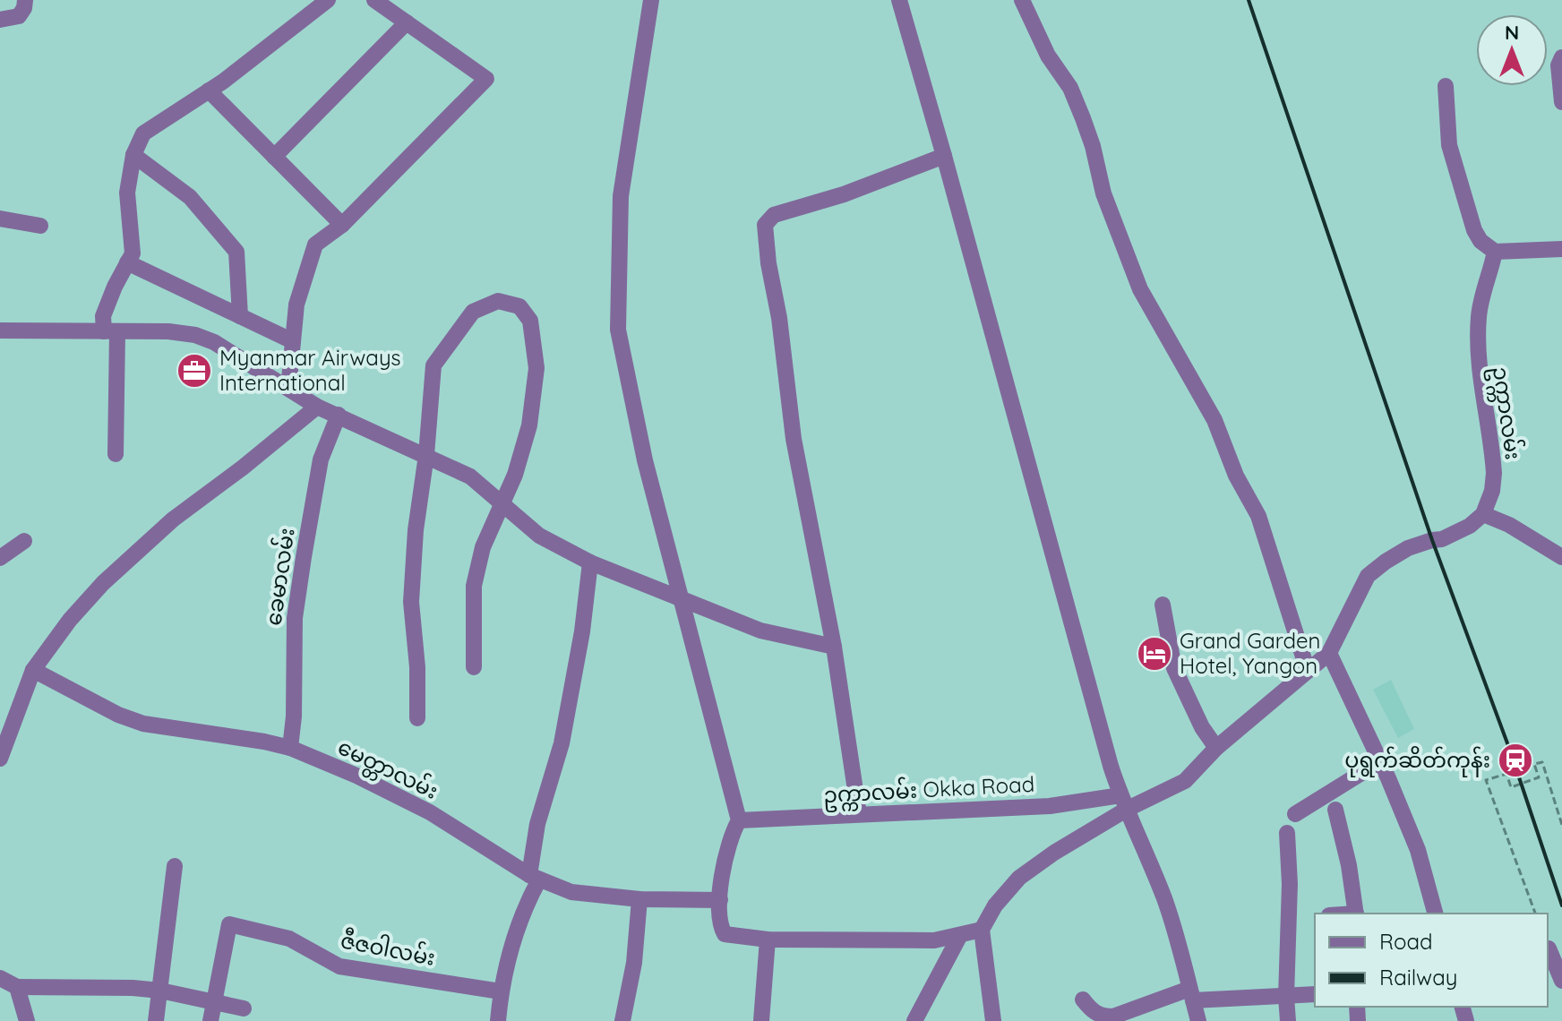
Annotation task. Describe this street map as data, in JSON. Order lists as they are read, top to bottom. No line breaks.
{"streets":{"street":["ဥက္ကာလမ်း","ခေမာလမ်း","မေတ္တာလမ်း","ဥက္ကာလမ်း Okka Road","ဇီဇဝါလမ်း"]},"crossings":[["ခေမာလမ်း","မေတ္တာလမ်း"]],"places":{"office":["Myanmar Airways International"],"hotel":["Grand Garden Hotel, Yangon"],"station":["ပုရွက်ဆိတ်ကုန်း"]},"legend":["Road","Railway"],"north":"top"}
